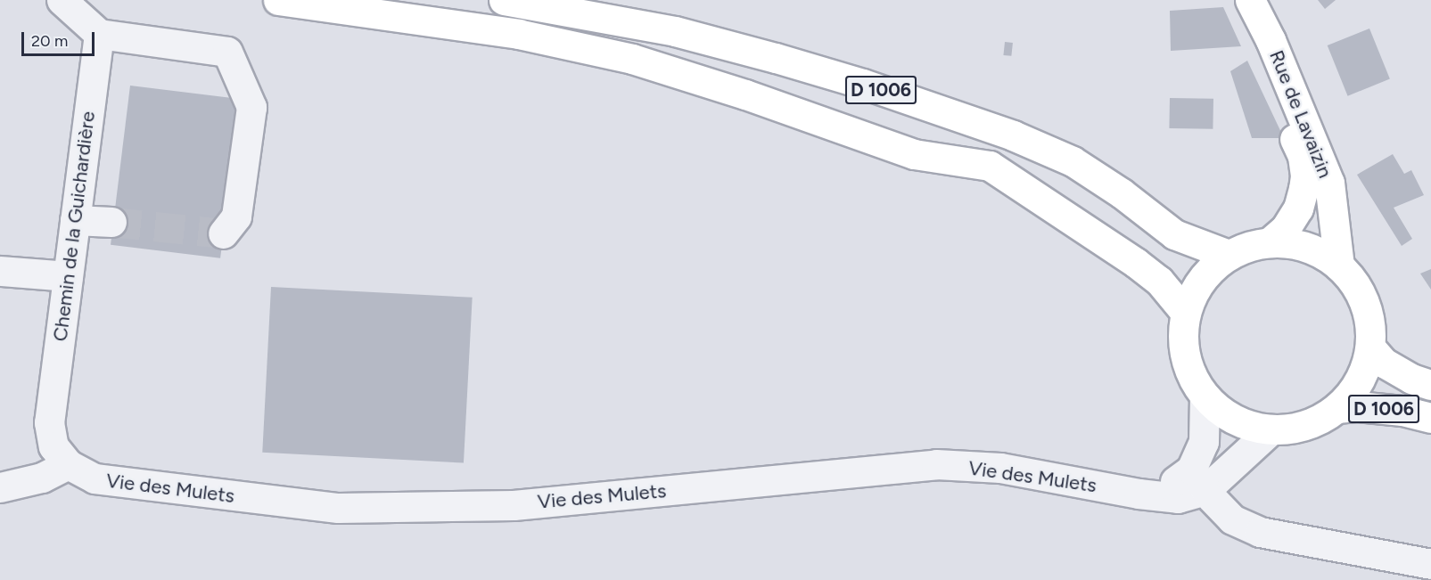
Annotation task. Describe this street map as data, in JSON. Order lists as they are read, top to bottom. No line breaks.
{"streets":{"main road":["D 1006","Rue de Lavaizin"],"street":["Chemin de la Guichardière","Vie des Mulets"]},"crossings":[["D 1006","Rue de Lavaizin"],["D 1006","Vie des Mulets"],["Rue de Lavaizin","Vie des Mulets"],["Chemin de la Guichardière","Vie des Mulets"]],"scale_bar":"20 m"}
